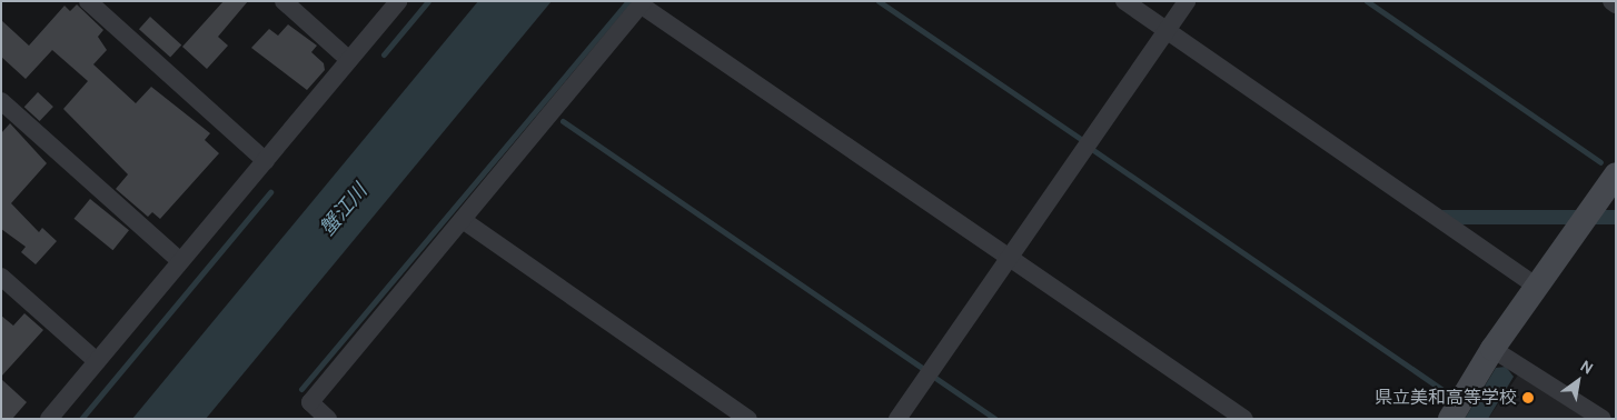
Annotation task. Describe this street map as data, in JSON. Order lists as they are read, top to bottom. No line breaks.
{"water":["蟹江川"],"places":["県立美和高等学校"],"north":"top right"}
